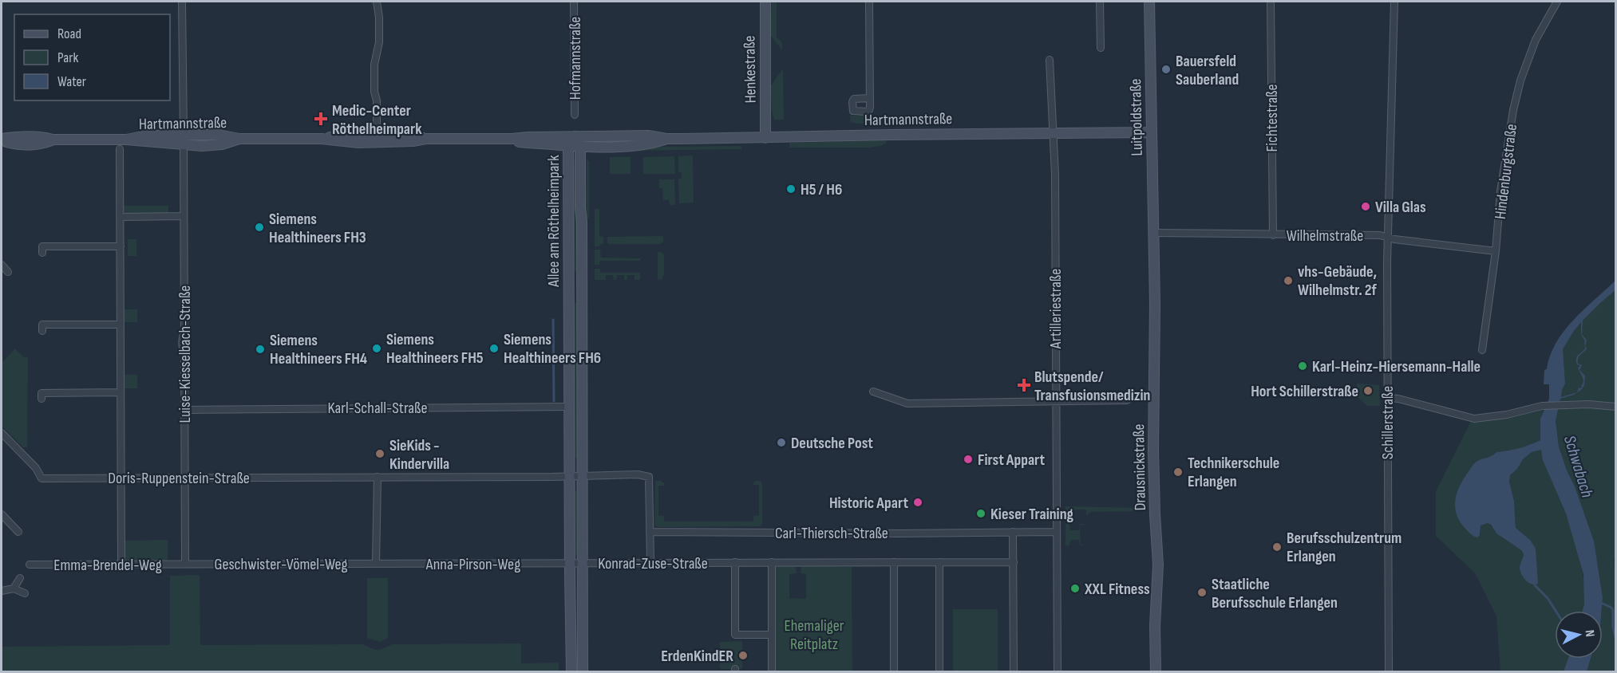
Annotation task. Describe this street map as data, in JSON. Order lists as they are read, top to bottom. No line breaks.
{"streets":{"street":["Hofmannstraße","Henkestraße","Luitpoldstraße","Fichtestraße","Hartmannstraße","Hindenburgstraße","Allee am Röthelheimpark","Wilhelmstraße","Artilleriestraße","Luise-Kiesselbach-Straße","Karl-Schall-Straße","Schillerstraße","Drausnickstraße","Doris-Ruppenstein-Straße","Carl-Thiersch-Straße","Konrad-Zuse-Straße","Geschwister-Vömel-Weg","Anna-Pirson-Weg","Emma-Brendel-Weg"]},"crossings":[["Henkestraße","Hartmannstraße"],["Luitpoldstraße","Hartmannstraße"],["Luitpoldstraße","Wilhelmstraße"],["Luitpoldstraße","Drausnickstraße"],["Fichtestraße","Wilhelmstraße"],["Hartmannstraße","Allee am Röthelheimpark"],["Hartmannstraße","Artilleriestraße"],["Hartmannstraße","Luise-Kiesselbach-Straße"],["Hindenburgstraße","Wilhelmstraße"],["Allee am Röthelheimpark","Karl-Schall-Straße"],["Allee am Röthelheimpark","Doris-Ruppenstein-Straße"],["Allee am Röthelheimpark","Konrad-Zuse-Straße"],["Allee am Röthelheimpark","Anna-Pirson-Weg"],["Wilhelmstraße","Schillerstraße"],["Wilhelmstraße","Drausnickstraße"],["Artilleriestraße","Carl-Thiersch-Straße"],["Luise-Kiesselbach-Straße","Karl-Schall-Straße"],["Luise-Kiesselbach-Straße","Doris-Ruppenstein-Straße"],["Luise-Kiesselbach-Straße","Geschwister-Vömel-Weg"],["Luise-Kiesselbach-Straße","Emma-Brendel-Weg"],["Konrad-Zuse-Straße","Anna-Pirson-Weg"],["Geschwister-Vömel-Weg","Anna-Pirson-Weg"],["Geschwister-Vömel-Weg","Emma-Brendel-Weg"]],"water":["Schwabach"],"parks":["Ehemaliger Reitplatz"],"places":{"other":["Bauersfeld Sauberland","H5 / H6","Villa Glas","Siemens Healthineers FH3","vhs-Gebäude, Wilhelmstr. 2f","Siemens Healthineers FH5","Siemens Healthineers FH6","Siemens Healthineers FH4","Karl-Heinz-Hiersemann-Halle","Hort Schillerstraße","Deutsche Post","SieKids - Kindervilla","First Appart","Technikerschule Erlangen","Historic Apart","Kieser Training","Berufsschulzentrum Erlangen","XXL Fitness","Staatliche Berufsschule Erlangen","ErdenKindER"],"health":["Medic-Center Röthelheimpark","Blutspende/ Transfusionsmedizin"]},"legend":["Road","Park","Water"],"north":"right"}
